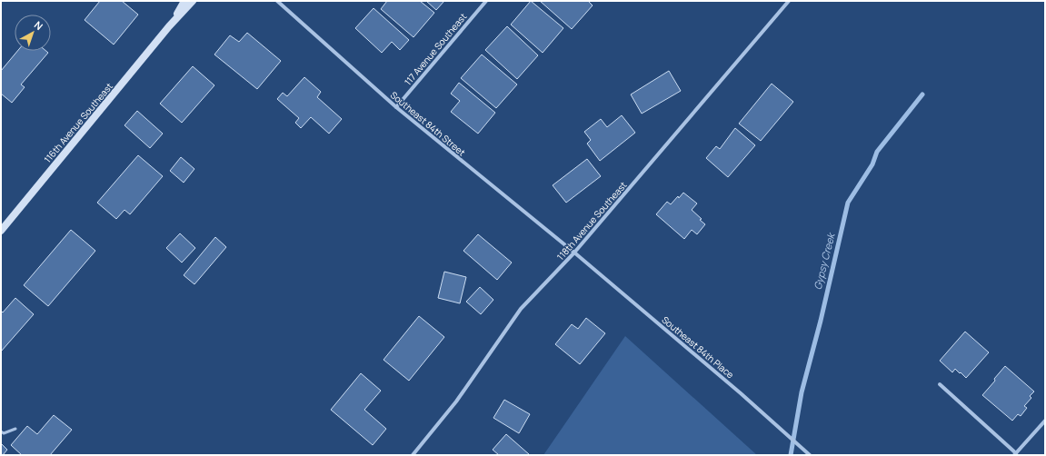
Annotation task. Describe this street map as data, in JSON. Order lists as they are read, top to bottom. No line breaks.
{"streets":{"street":["117 Avenue Southeast","116th Avenue Southeast","Southeast 84th Street","118th Avenue Southeast","Southeast 84th Place"]},"crossings":[["117 Avenue Southeast","Southeast 84th Street"],["Southeast 84th Street","118th Avenue Southeast"],["Southeast 84th Street","Southeast 84th Place"],["118th Avenue Southeast","Southeast 84th Place"]],"water":["Gypsy Creek"],"north":"top right"}
